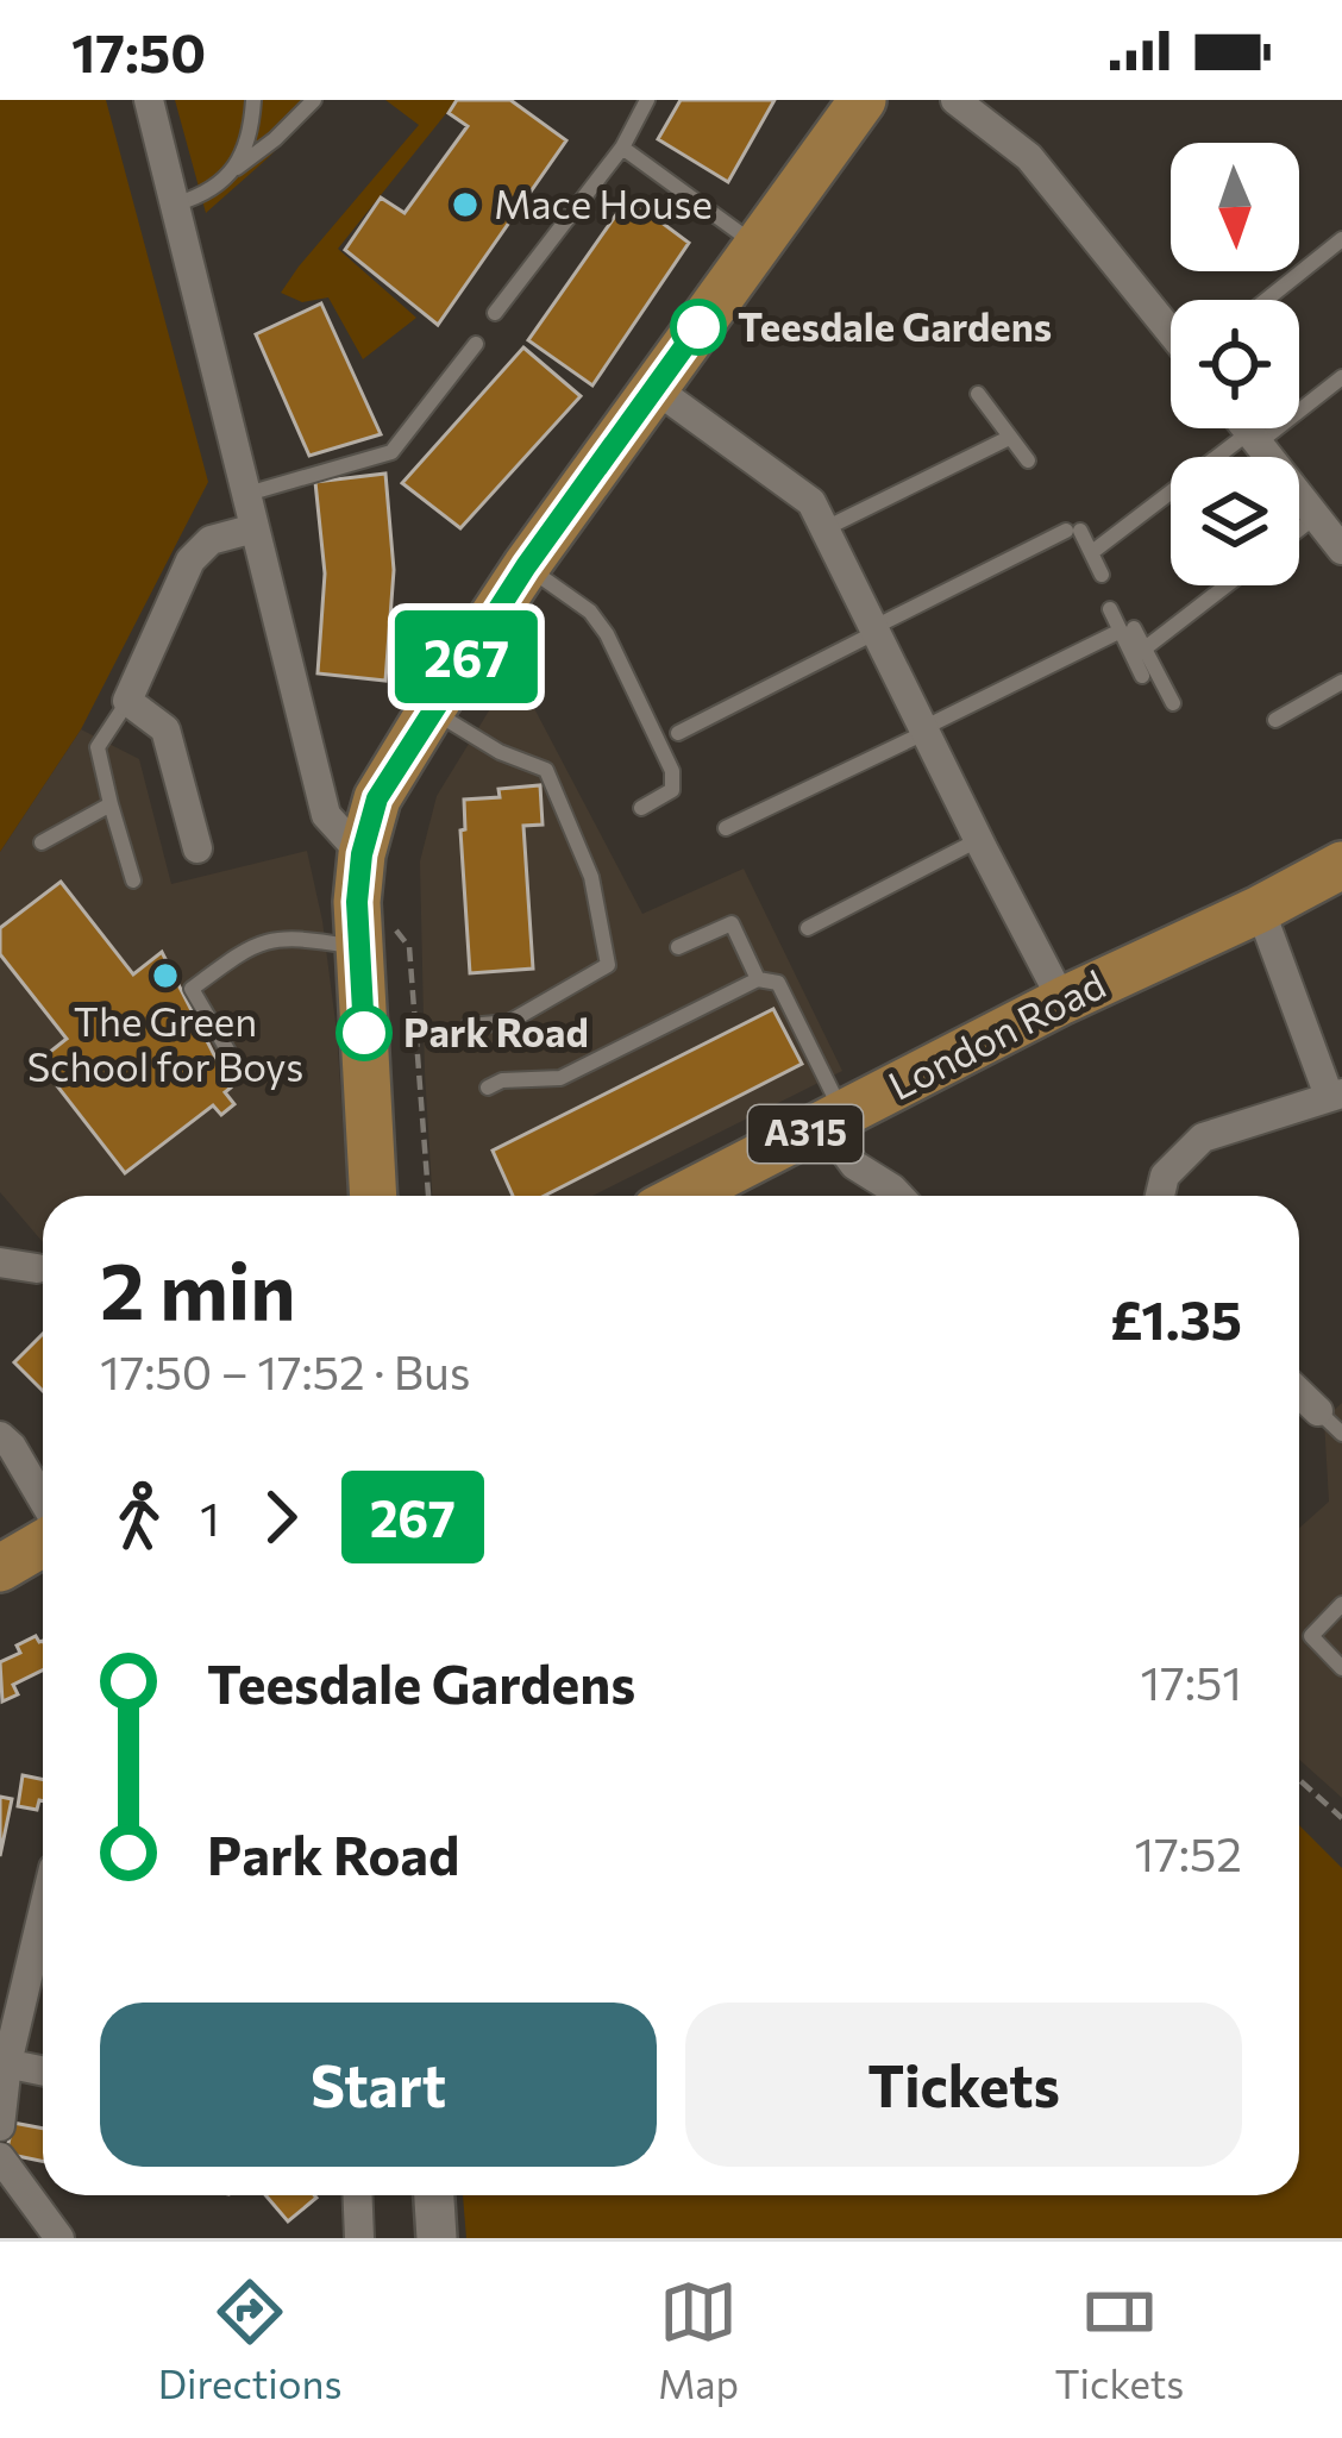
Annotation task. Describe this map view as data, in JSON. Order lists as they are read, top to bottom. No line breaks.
{"streets":{"main road":["London Road","A315"]},"places":["Mace House","Teesdale Gardens","The Green School for Boys","Park Road"],"lines":["bus line 267"],"north":"bottom","page":{"status":"17:50","on_map":"267","heading":["2 min","17:50 – 17:52 · Bus","£1.35"],"legs":["1","267"],"list":[{"name":"Teesdale Gardens","value":"17:51"},{"name":"Park Road","value":"17:52"}],"buttons":["Start","Tickets"],"tabs":["Directions","Map","Tickets"]}}
